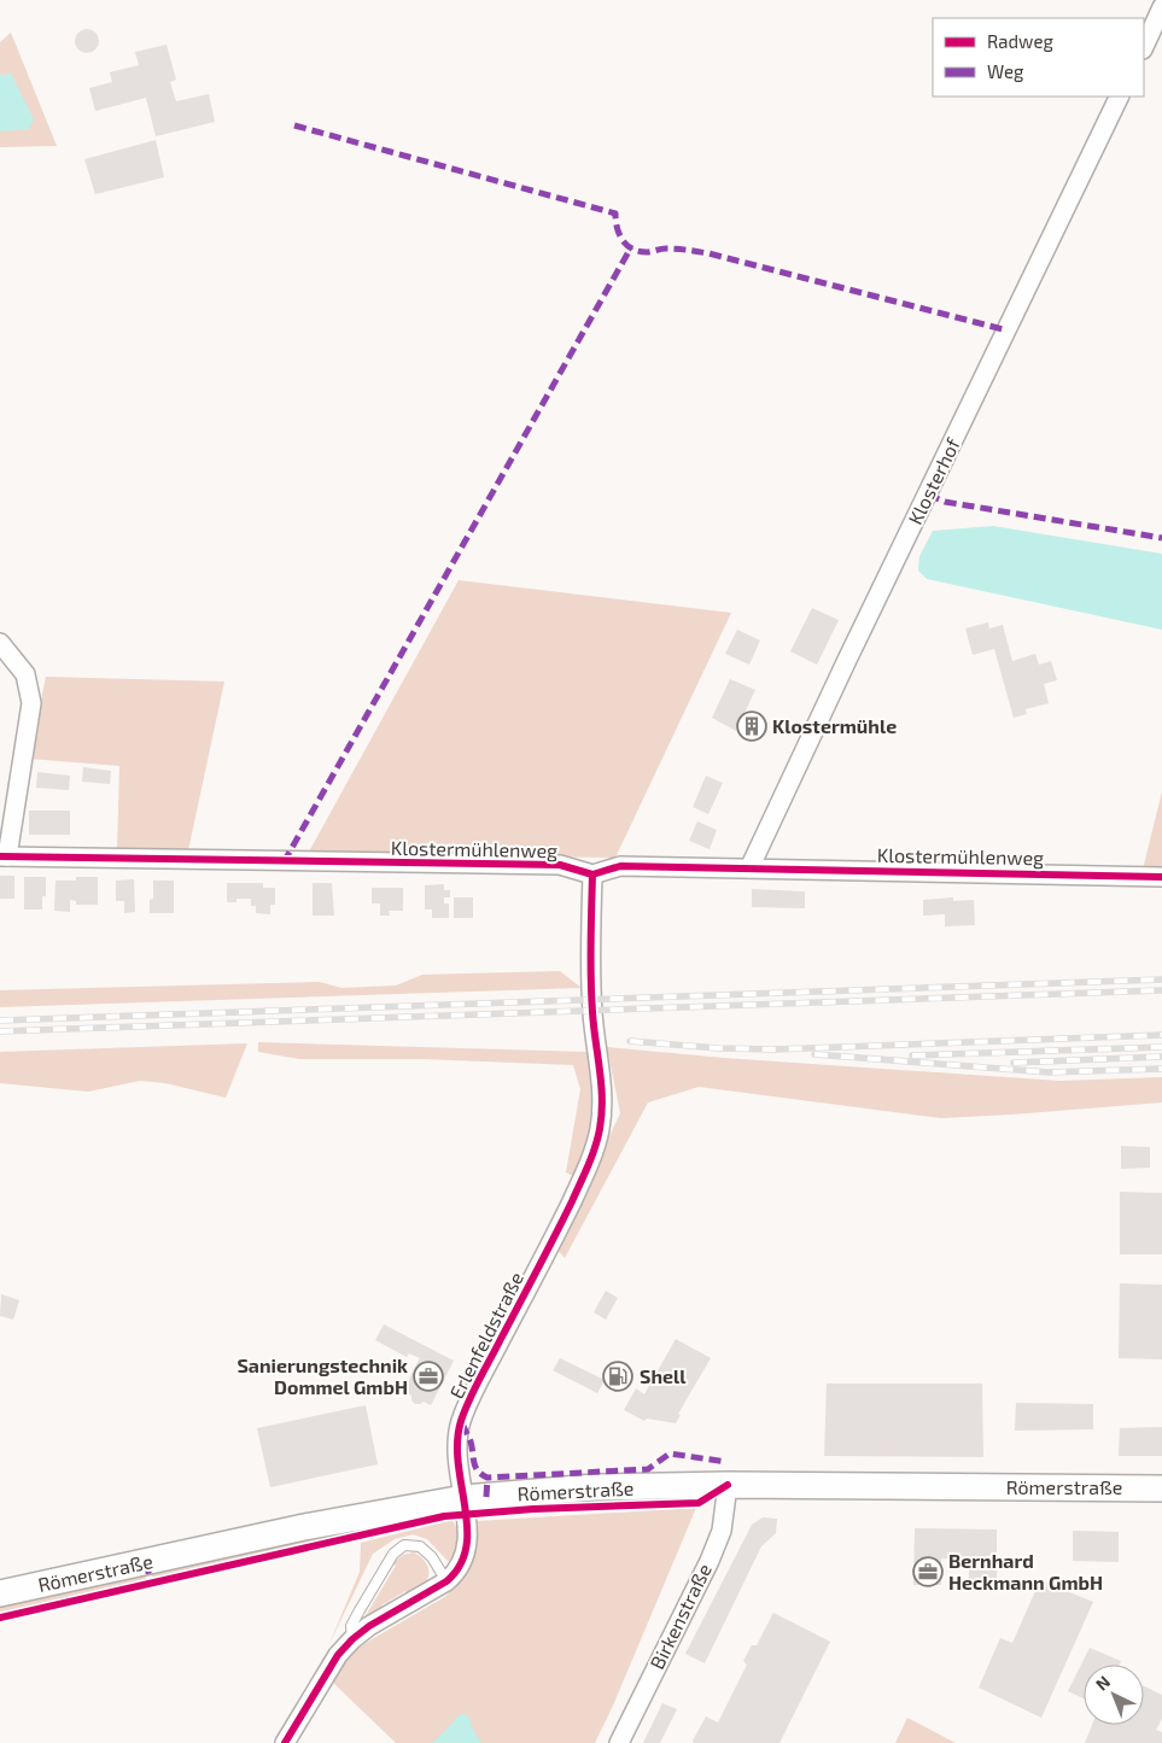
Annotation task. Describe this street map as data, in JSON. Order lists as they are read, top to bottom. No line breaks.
{"streets":{"main road":["Römerstraße"],"street":["Klosterhof","Klostermühlenweg","Erlenfeldstraße","Birkenstraße"]},"crossings":[["Klosterhof","Klostermühlenweg"],["Klostermühlenweg","Erlenfeldstraße"],["Erlenfeldstraße","Römerstraße"],["Römerstraße","Birkenstraße"]],"places":{"building":["Klostermühle"],"office":["Sanierungstechnik Dommel GmbH","Bernhard Heckmann GmbH"],"fuel station":["Shell"]},"legend":["Radweg","Weg"],"north":"top left"}
